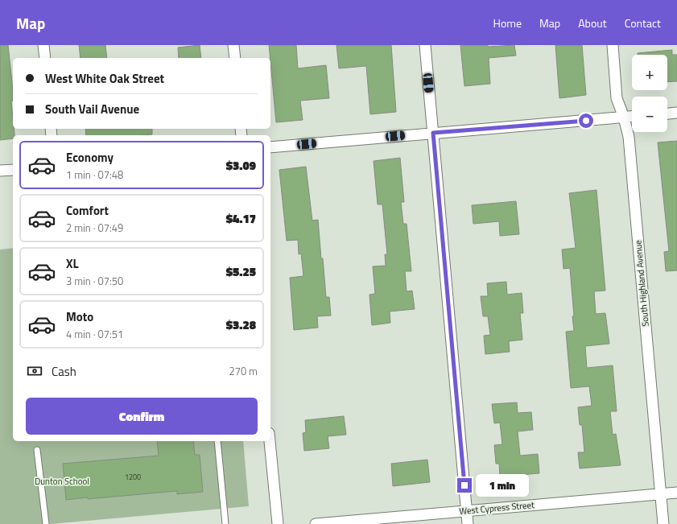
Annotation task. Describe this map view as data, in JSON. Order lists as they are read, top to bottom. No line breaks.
{"streets":{"street":["South Highland Avenue","West Cypress Street"]},"crossings":[["South Highland Avenue","West Cypress Street"]],"parks":["Dunton School"],"house_numbers":["1200"],"page":{"header":"Map","nav":["Home","Map","About","Contact"],"map_buttons":["+","−"],"banner":["West White Oak Street","South Vail Avenue"],"list":[{"name":"Economy","note":"1 min · 07:48","value":"$3.09"},{"name":"Comfort","note":"2 min · 07:49","value":"$4.17"},{"name":"XL","note":"3 min · 07:50","value":"$5.25"},{"name":"Moto","note":"4 min · 07:51","value":"$3.28"}],"pay":["Cash","270 m"],"buttons":"Confirm","bubble":"1 min"}}
